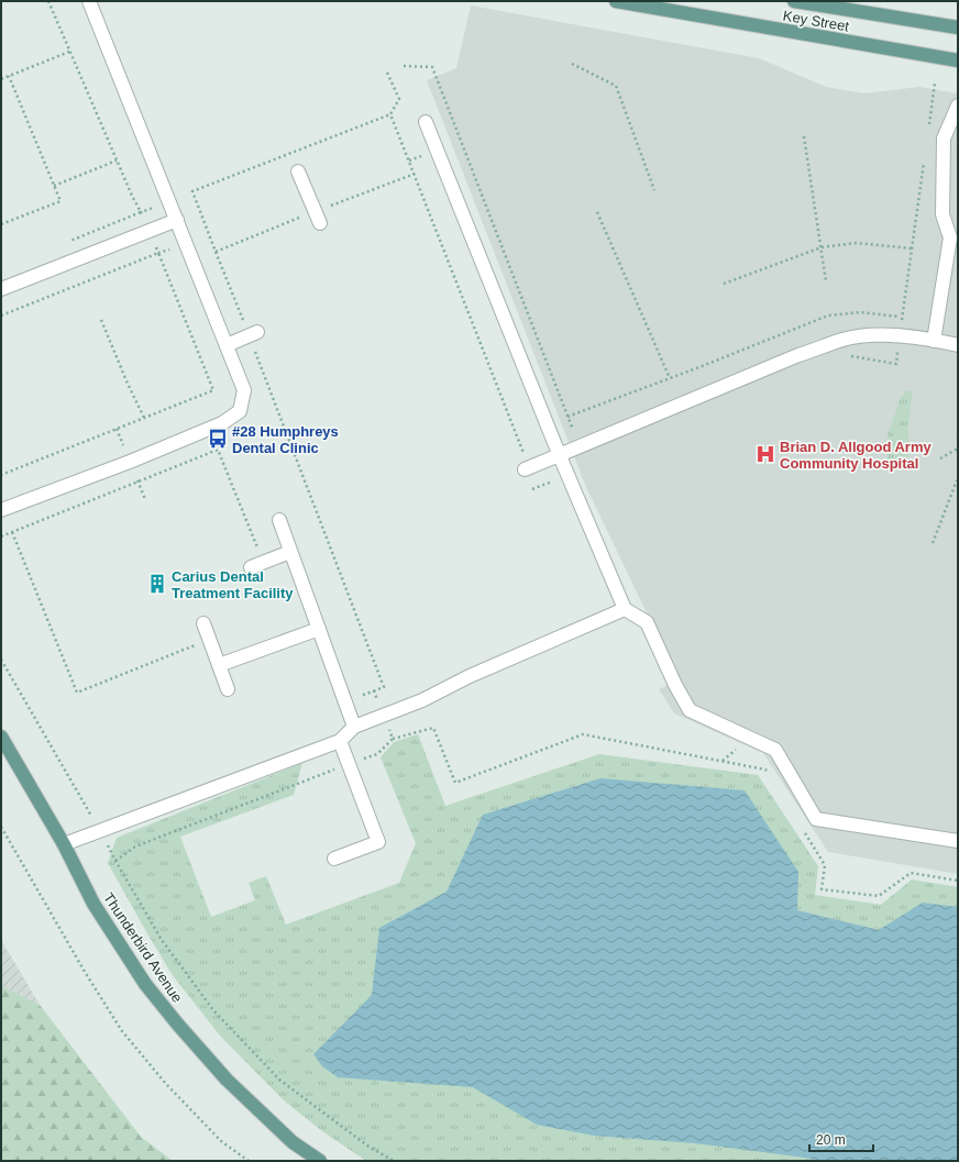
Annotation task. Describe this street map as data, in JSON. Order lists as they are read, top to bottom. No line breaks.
{"streets":{"main road":["Key Street","Thunderbird Avenue"]},"places":{"bus stop":["#28 Humphreys Dental Clinic"],"hospital":["Brian D. Allgood Army Community Hospital"],"building":["Carius Dental Treatment Facility"]},"scale_bar":"20 m"}
